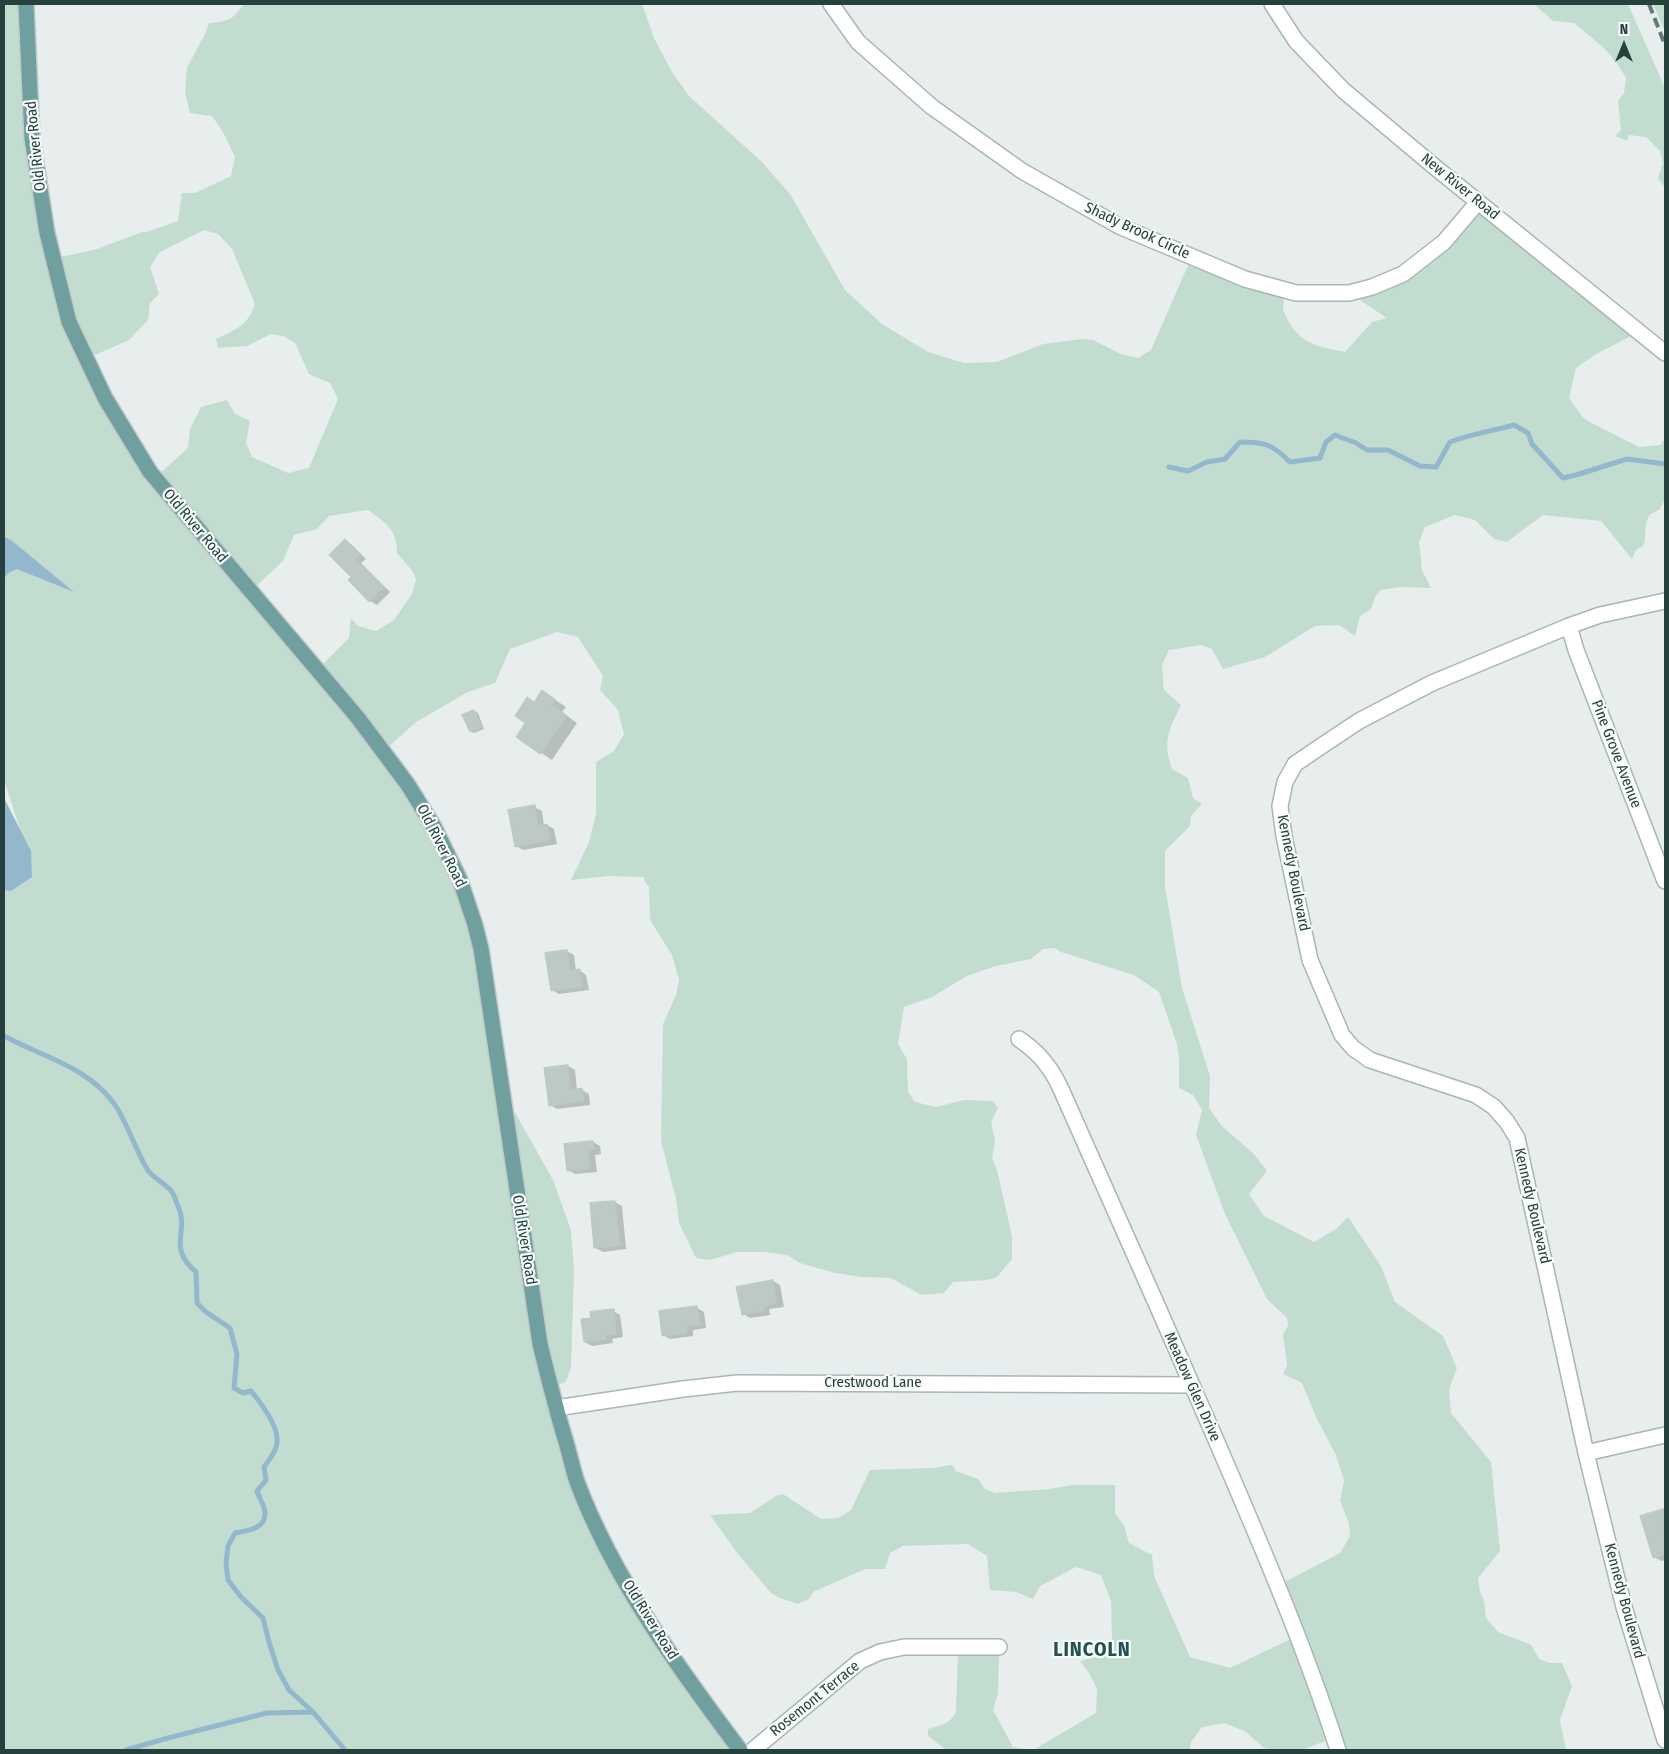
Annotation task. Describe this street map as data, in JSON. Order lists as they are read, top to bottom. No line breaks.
{"streets":{"main road":["Old River Road"],"street":["New River Road","Shady Brook Circle","Pine Grove Avenue","Kennedy Boulevard","Crestwood Lane","Meadow Glen Drive","Rosemont Terrace"]},"crossings":[["Old River Road","Crestwood Lane"],["New River Road","Shady Brook Circle"],["Pine Grove Avenue","Kennedy Boulevard"],["Crestwood Lane","Meadow Glen Drive"]],"districts":["LINCOLN"],"north":"top"}
